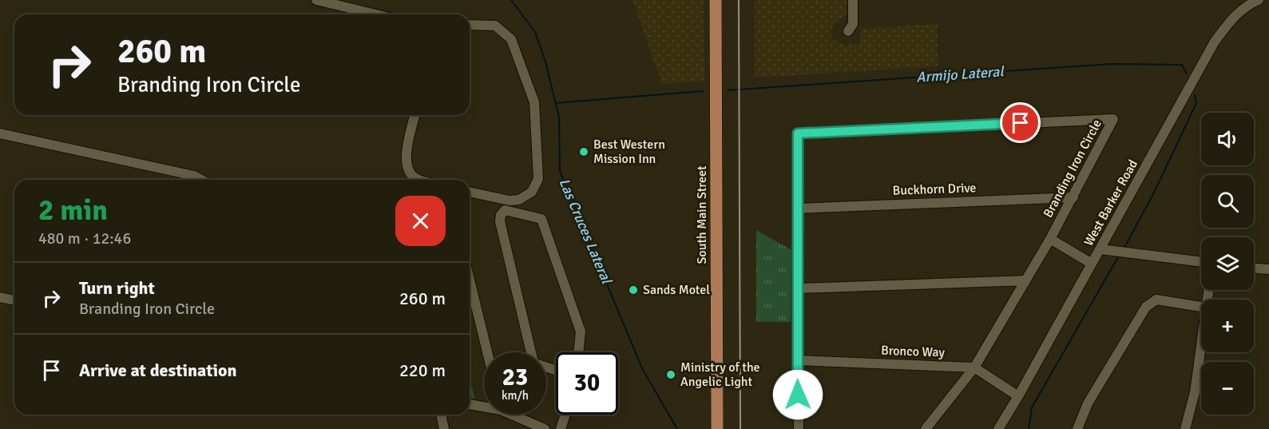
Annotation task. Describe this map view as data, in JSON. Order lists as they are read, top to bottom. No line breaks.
{"streets":{"main road":["South Main Street"],"street":["Branding Iron Circle","Buckhorn Drive","West Barker Road","Bronco Way"]},"crossings":[["Branding Iron Circle","Buckhorn Drive"],["Branding Iron Circle","Bronco Way"]],"water":["Armijo Lateral","Las Cruces Lateral"],"places":["Best Western Mission Inn","Sands Motel","Ministry of the Angelic Light"],"page":{"turn":["260 m","Branding Iron Circle"],"map_buttons":["+","−"],"heading":["2 min","480 m · 12:46"],"list":[{"name":"Turn right","note":"Branding Iron Circle","value":"260 m"},{"name":"Arrive at destination","value":"220 m"}],"speed":"23 km/h","limit":"30"}}
